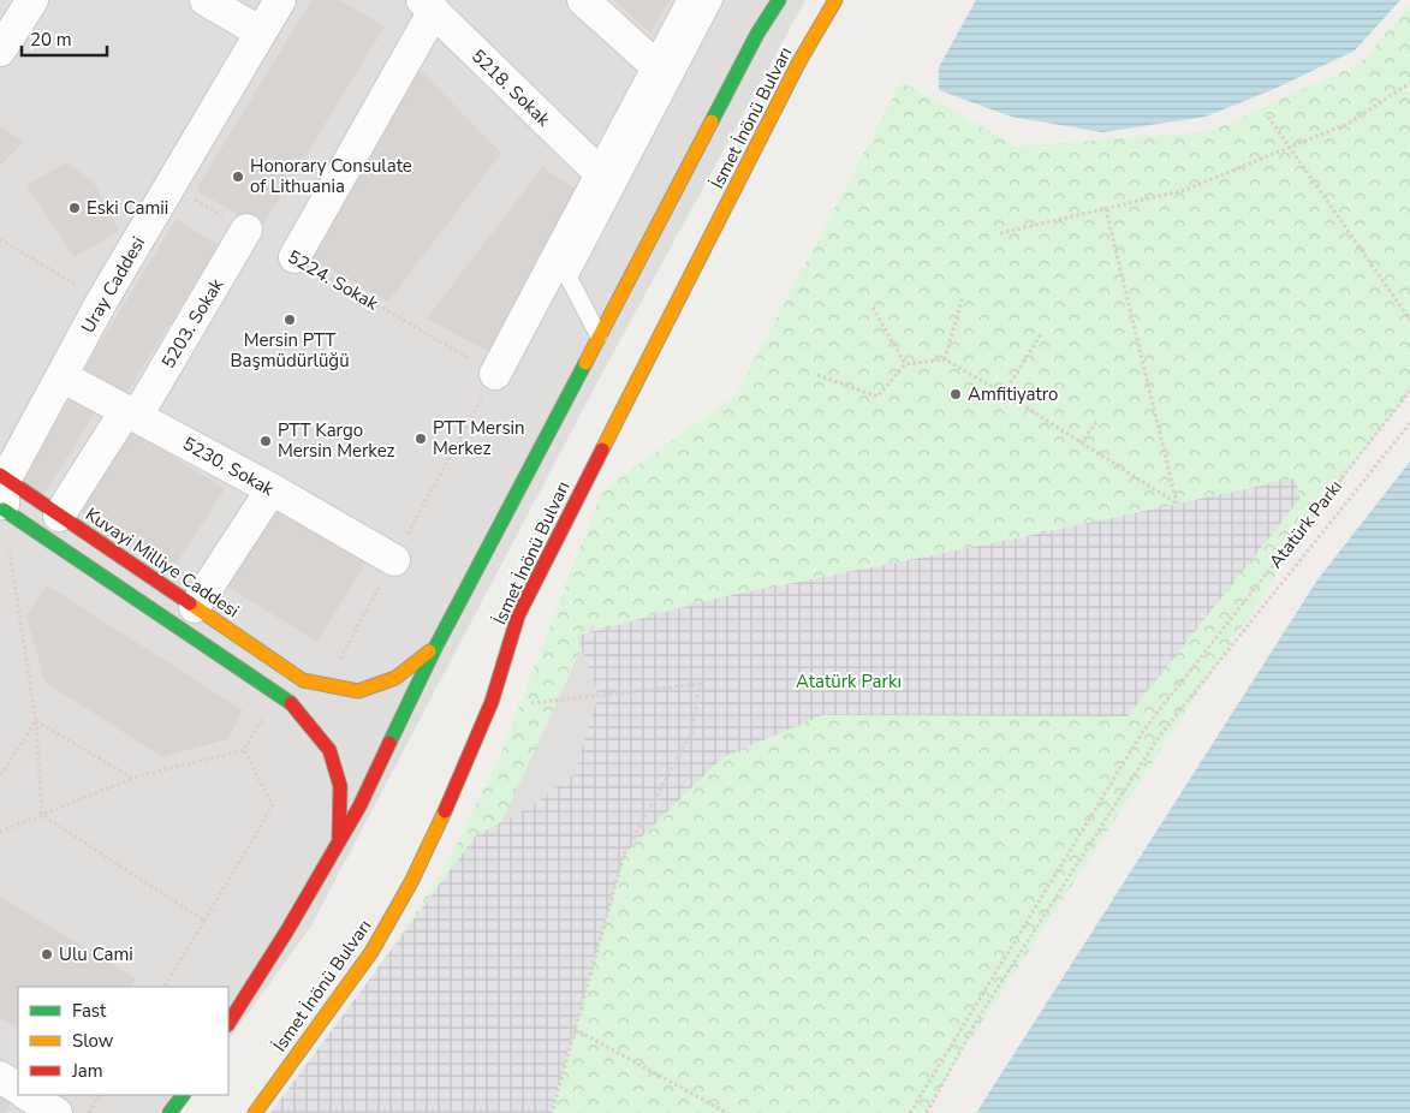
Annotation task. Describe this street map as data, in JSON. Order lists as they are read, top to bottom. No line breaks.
{"streets":{"main road":["İsmet İnönü Bulvarı","Kuvayi Milliye Caddesi"],"street":["5218. Sokak","Uray Caddesi","5203. Sokak","5230. Sokak"],"path":["5224. Sokak","Atatürk Parkı"]},"crossings":[["İsmet İnönü Bulvarı","Kuvayi Milliye Caddesi"],["Uray Caddesi","5230. Sokak"],["Uray Caddesi","Kuvayi Milliye Caddesi"],["5203. Sokak","5230. Sokak"],["5203. Sokak","Kuvayi Milliye Caddesi"]],"parks":["Atatürk Parkı"],"places":["Honorary Consulate of Lithuania","Eski Camii","Mersin PTT Başmüdürlüğü","Amfitiyatro","PTT Mersin Merkez","PTT Kargo Mersin Merkez","Ulu Cami"],"legend":["Fast","Slow","Jam"],"scale_bar":"20 m"}
